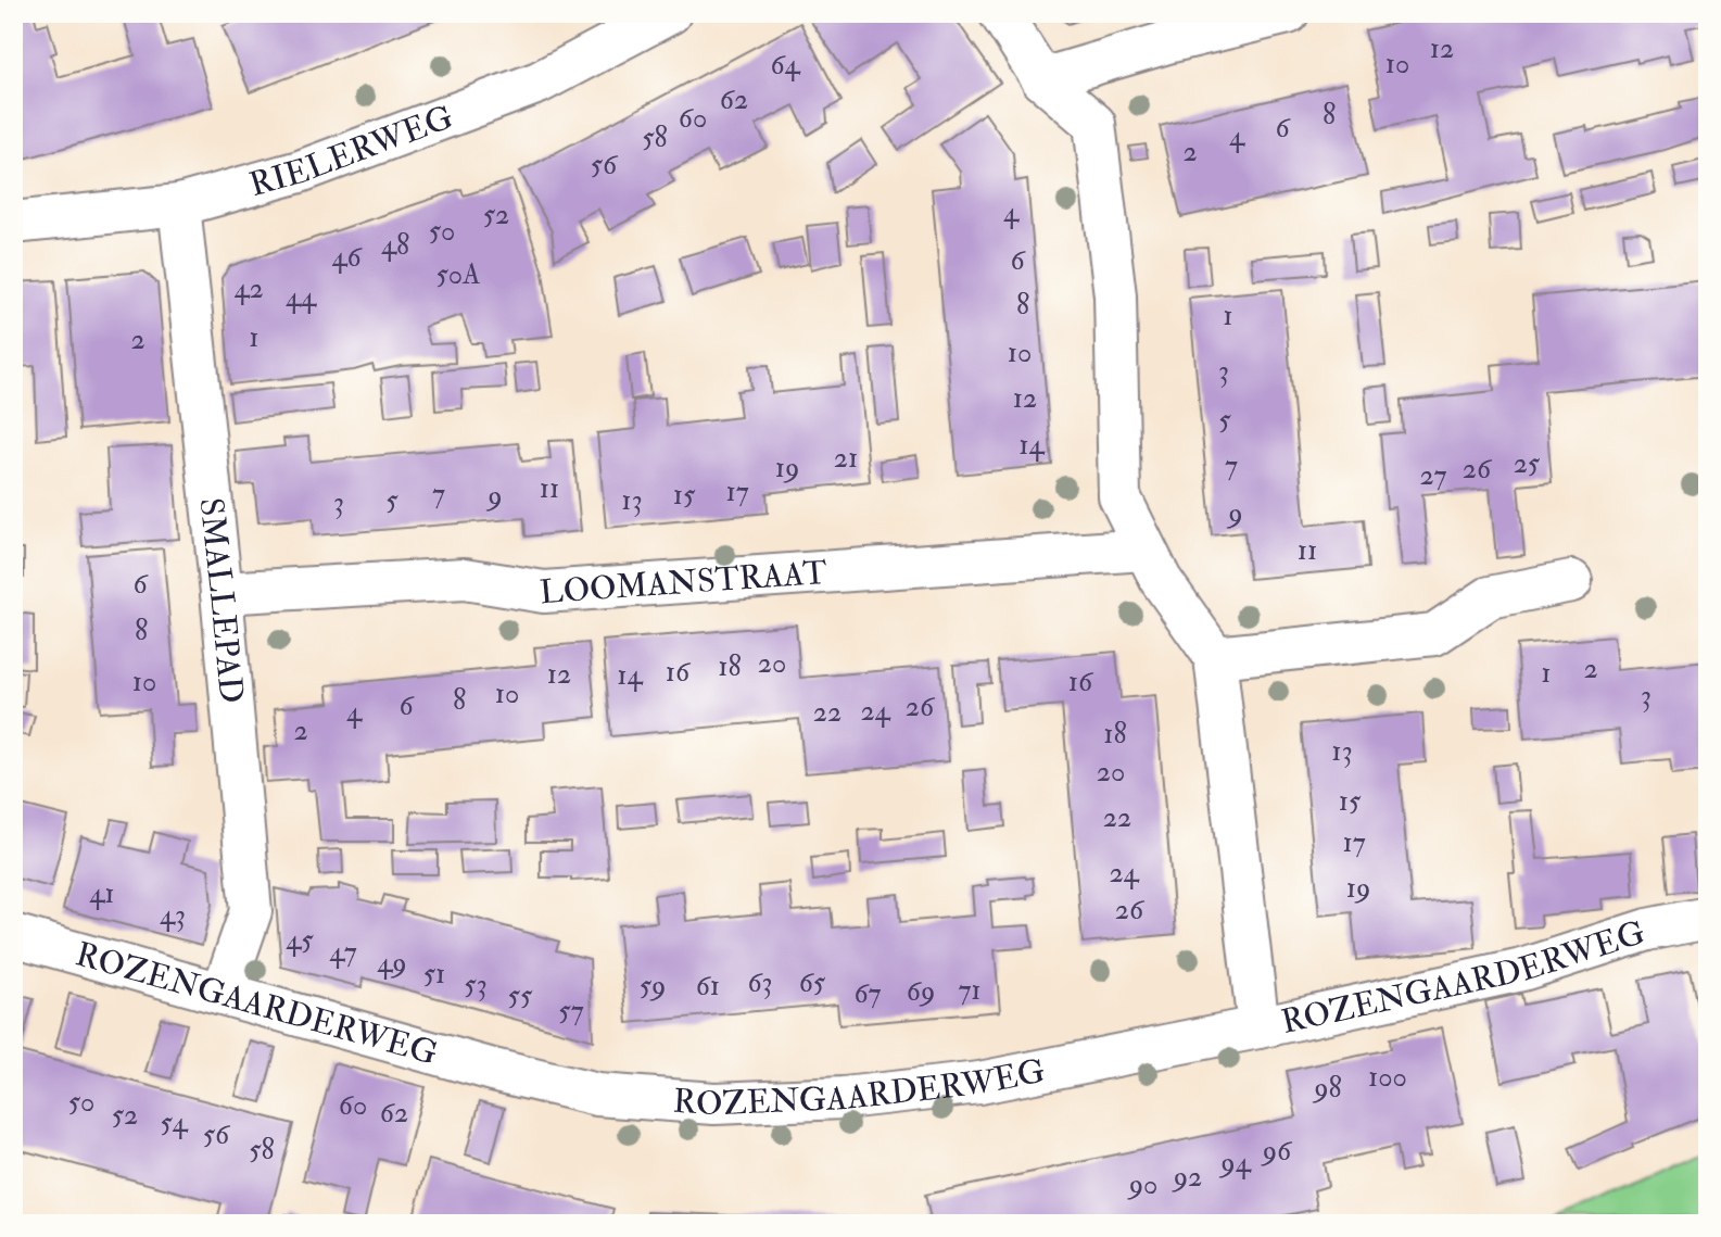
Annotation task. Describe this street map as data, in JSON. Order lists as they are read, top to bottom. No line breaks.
{"streets":{"street":["RIELERWEG","LOOMANSTRAAT","SMALLEPAD","ROZENGAARDERWEG"]},"crossings":[["RIELERWEG","SMALLEPAD"],["LOOMANSTRAAT","SMALLEPAD"],["SMALLEPAD","ROZENGAARDERWEG"]],"house_numbers":["12","10","64","62","8","60","6","4","58","2","56","4","52","50","48","46","6","50A","42","44","8","1","1","2","10","3","12","5","14","21","25","7","19","26","27","11","17","7","15","9","5","13","3","9","11","6","8","20","18","2","16","1","12","14","10","16","10","3","8","6","26","24","4","22","2","18","13","20","15","22","17","24","19","41","26","43","45","47","49","51","63","65","53","59","61","71","69","67","55","57","100","98","50","60","62","52","54","56","58","96","94","92","90"]}
